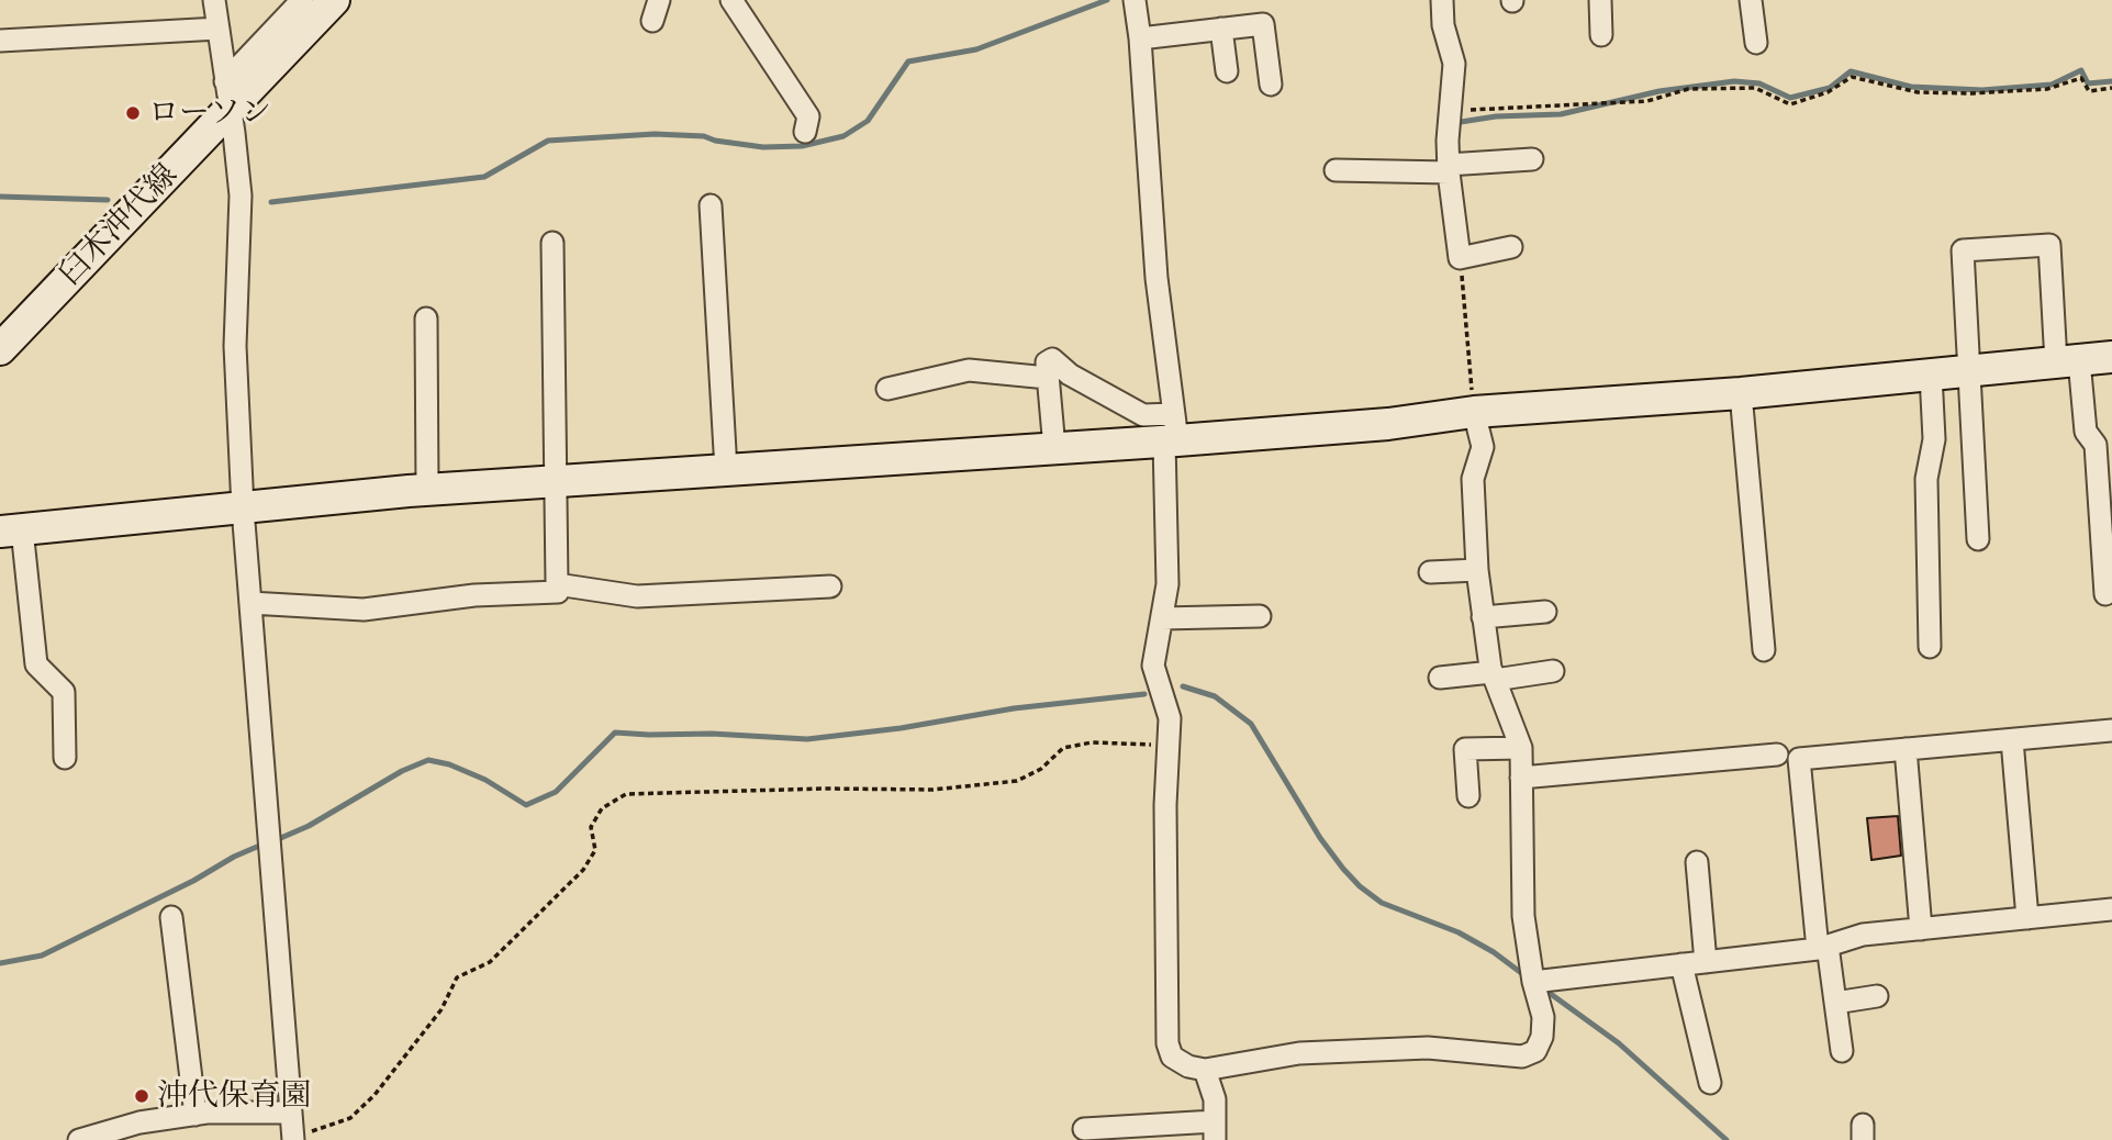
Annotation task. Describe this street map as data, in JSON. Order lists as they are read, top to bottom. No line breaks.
{"streets":{"street":["臼木沖代線"]},"places":["ローソン","沖代保育園"]}
